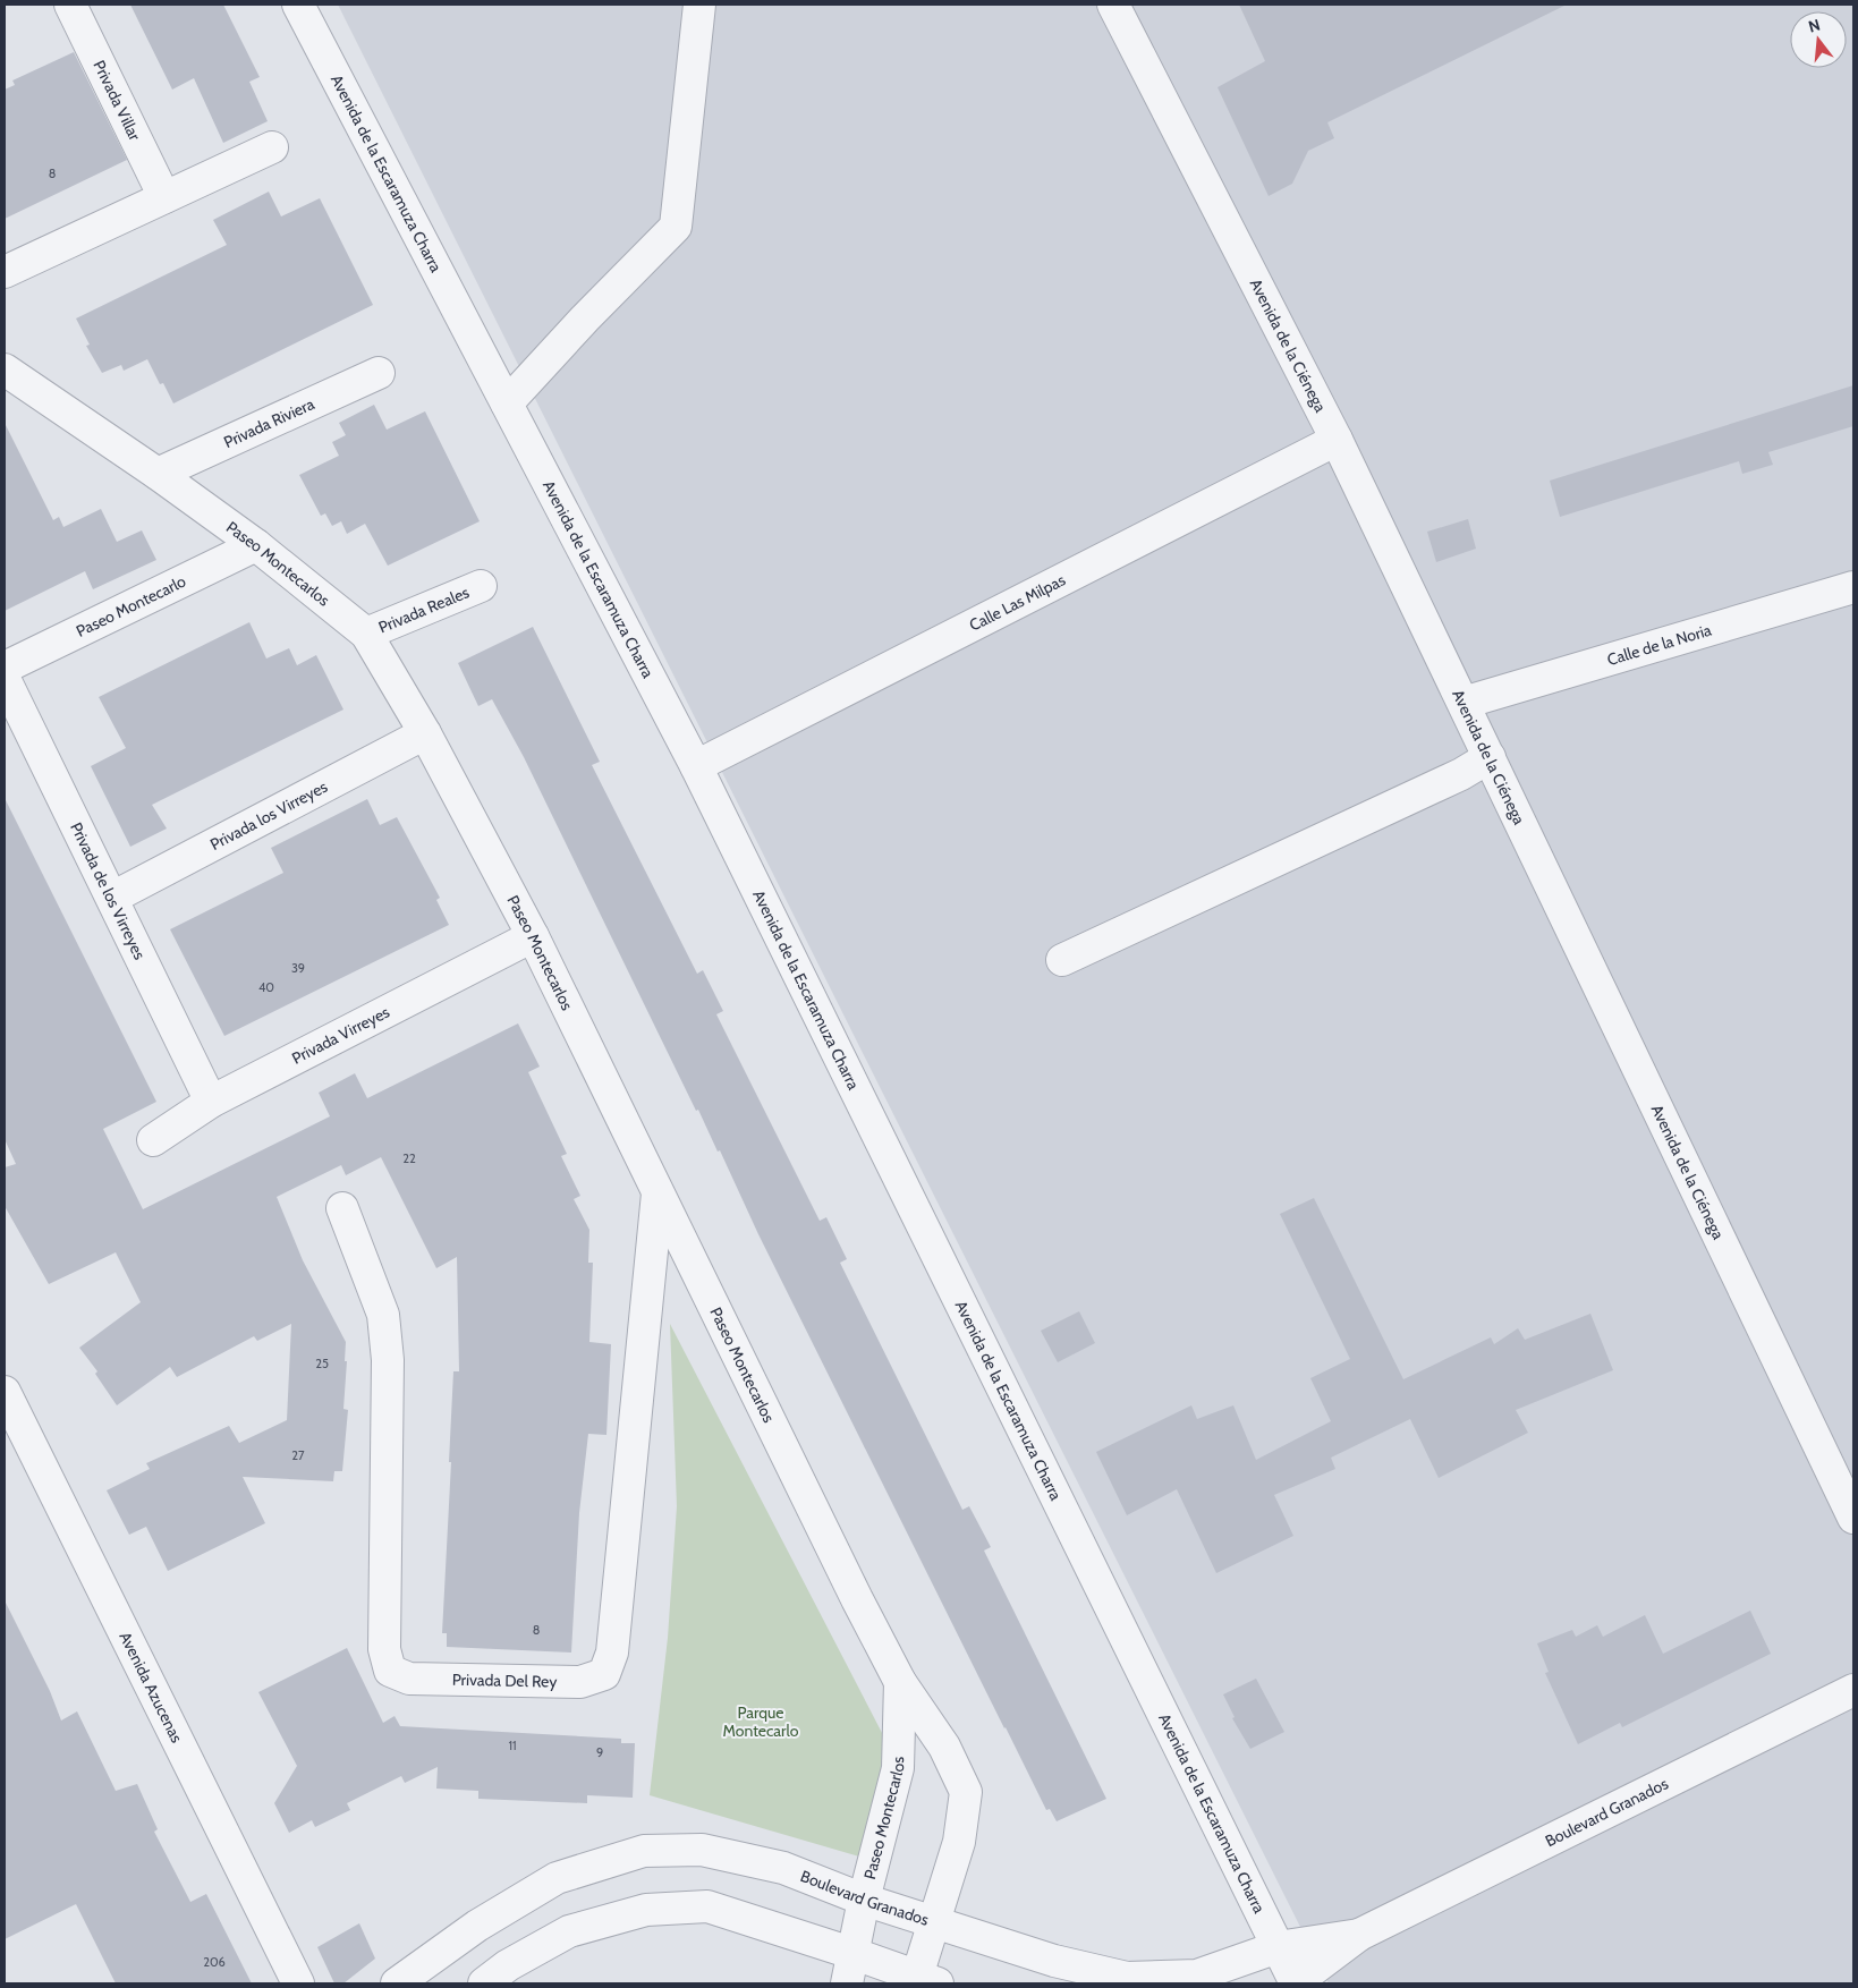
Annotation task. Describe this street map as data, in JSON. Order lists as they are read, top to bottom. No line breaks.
{"streets":{"street":["Privada Villar","Avenida de la Escaramuza Charra","Avenida de la Ciénega","Privada Riviera","Paseo Montecarlos","Calle Las Milpas","Paseo Montecarlo","Privada Reales","Calle de la Noria","Privada los Virreyes","Privada de los Virreyes","Privada Virreyes","Privada Del Rey","Avenida Azucenas","Boulevard Granados"]},"crossings":[["Avenida de la Escaramuza Charra","Calle Las Milpas"],["Avenida de la Escaramuza Charra","Boulevard Granados"],["Avenida de la Ciénega","Calle Las Milpas"],["Avenida de la Ciénega","Calle de la Noria"],["Privada Riviera","Paseo Montecarlos"],["Paseo Montecarlos","Paseo Montecarlo"],["Paseo Montecarlos","Privada Reales"],["Paseo Montecarlos","Privada los Virreyes"],["Paseo Montecarlos","Privada Virreyes"],["Paseo Montecarlos","Privada Del Rey"],["Paseo Montecarlos","Boulevard Granados"],["Privada los Virreyes","Privada de los Virreyes"],["Privada de los Virreyes","Privada Virreyes"]],"parks":["Parque Montecarlo"],"house_numbers":["8","39","40","22","25","27","8","11","9","206"],"north":"top"}
